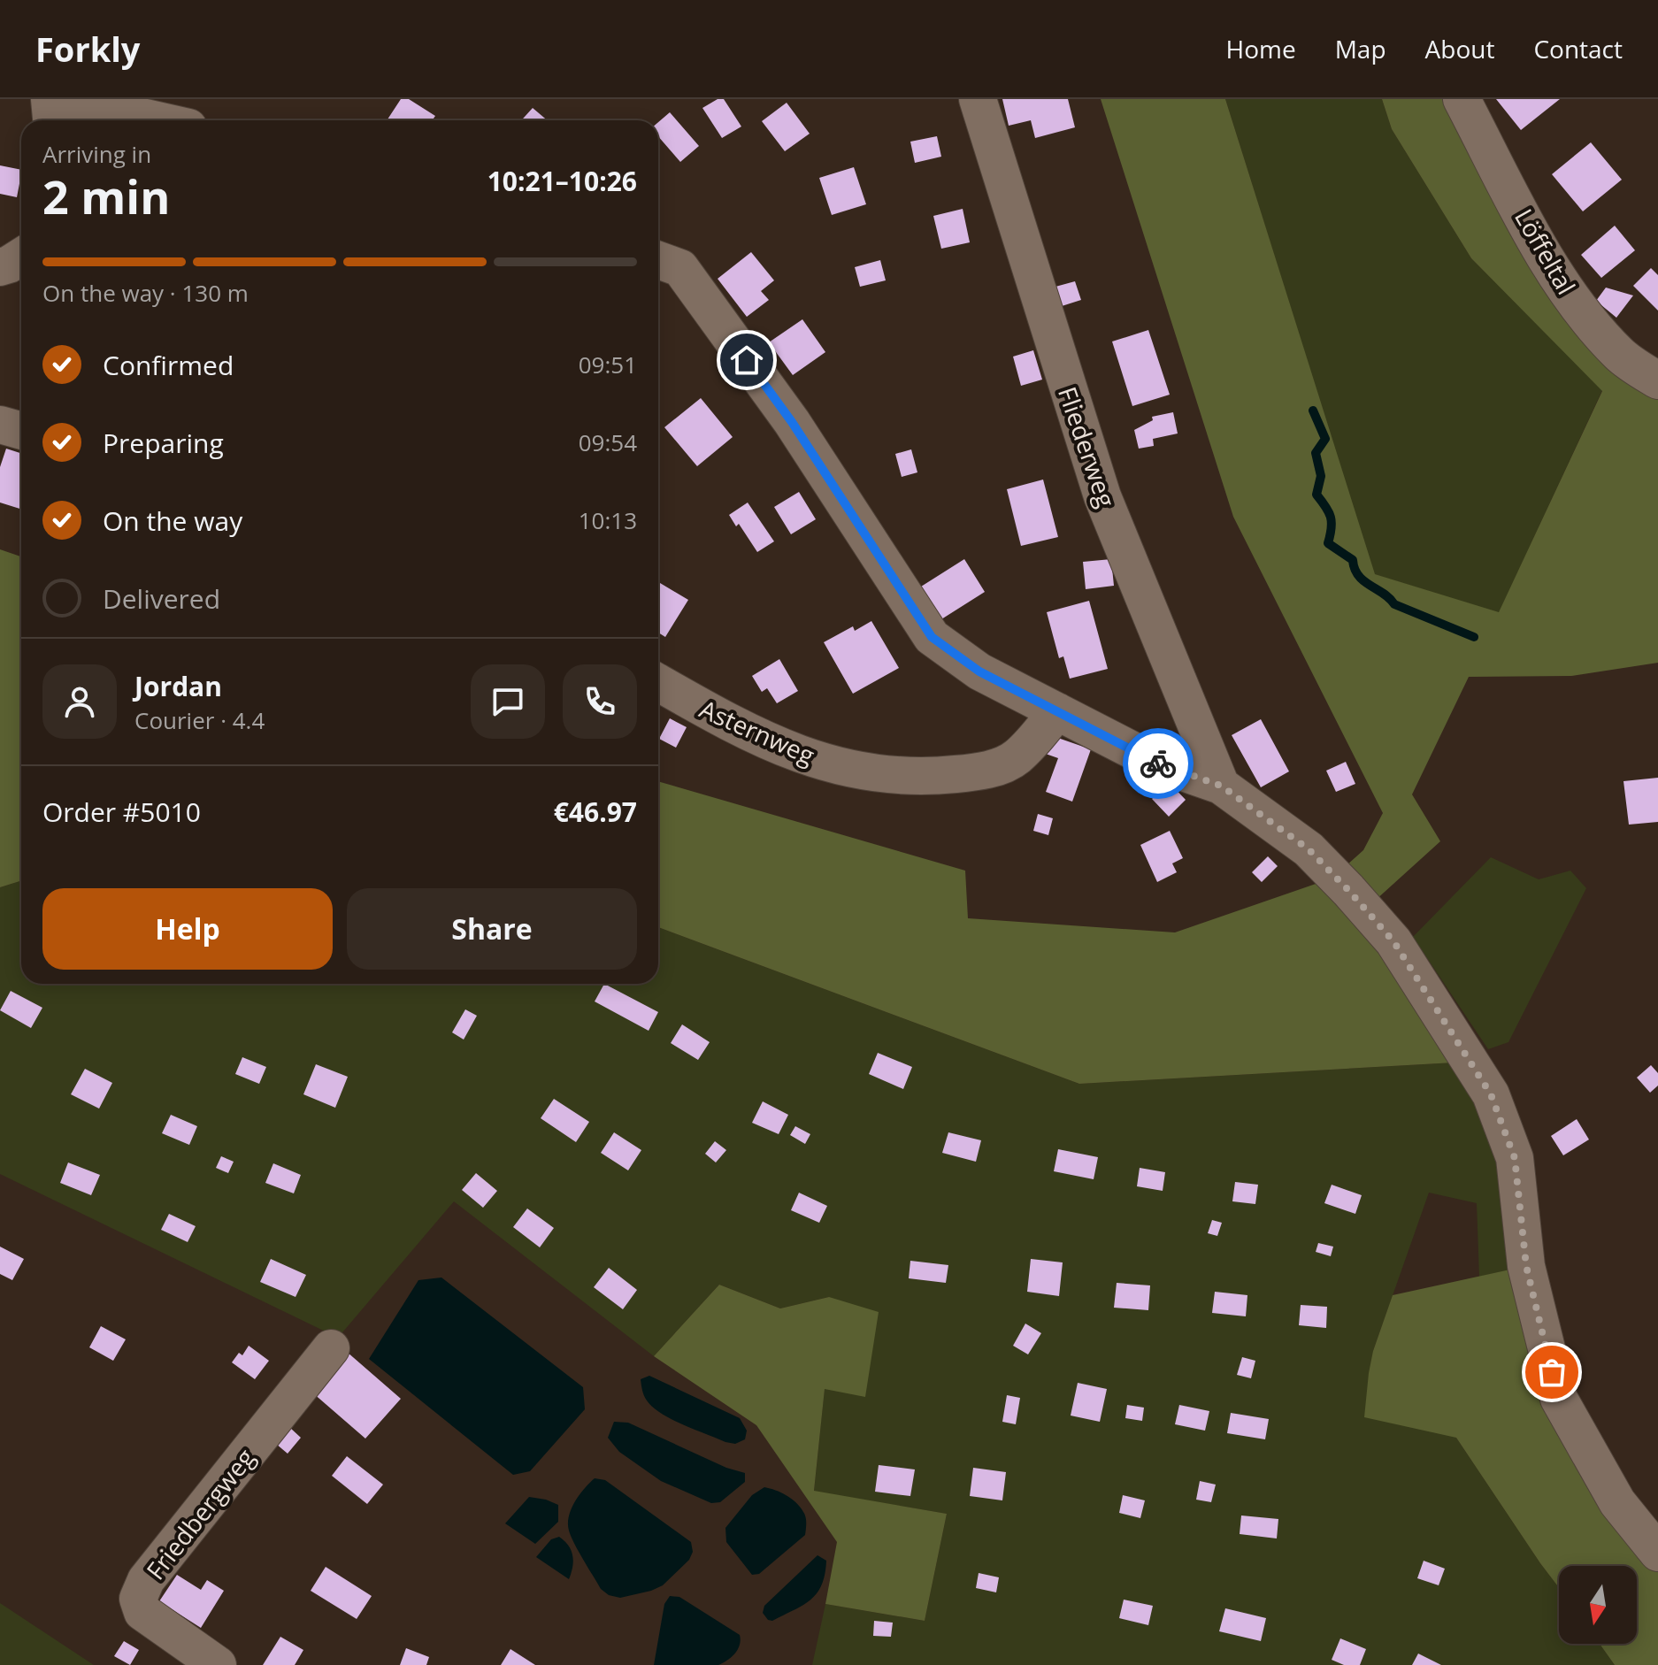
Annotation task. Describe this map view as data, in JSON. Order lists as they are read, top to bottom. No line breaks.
{"streets":{"street":["Löffeltal","Fliederweg","Asternweg","Friedbergweg"]},"north":"bottom","page":{"header":"Forkly","nav":["Home","Map","About","Contact"],"heading":["2 min","Arriving in","10:21–10:26"],"panel":["Jordan","Courier · 4.4","Order #5010","€46.97"],"bar":"On the way · 130 m","list":[["Confirmed","09:51"],["Preparing","09:54"],["On the way","10:13"],"Delivered"],"buttons":["Help","Share"]}}
